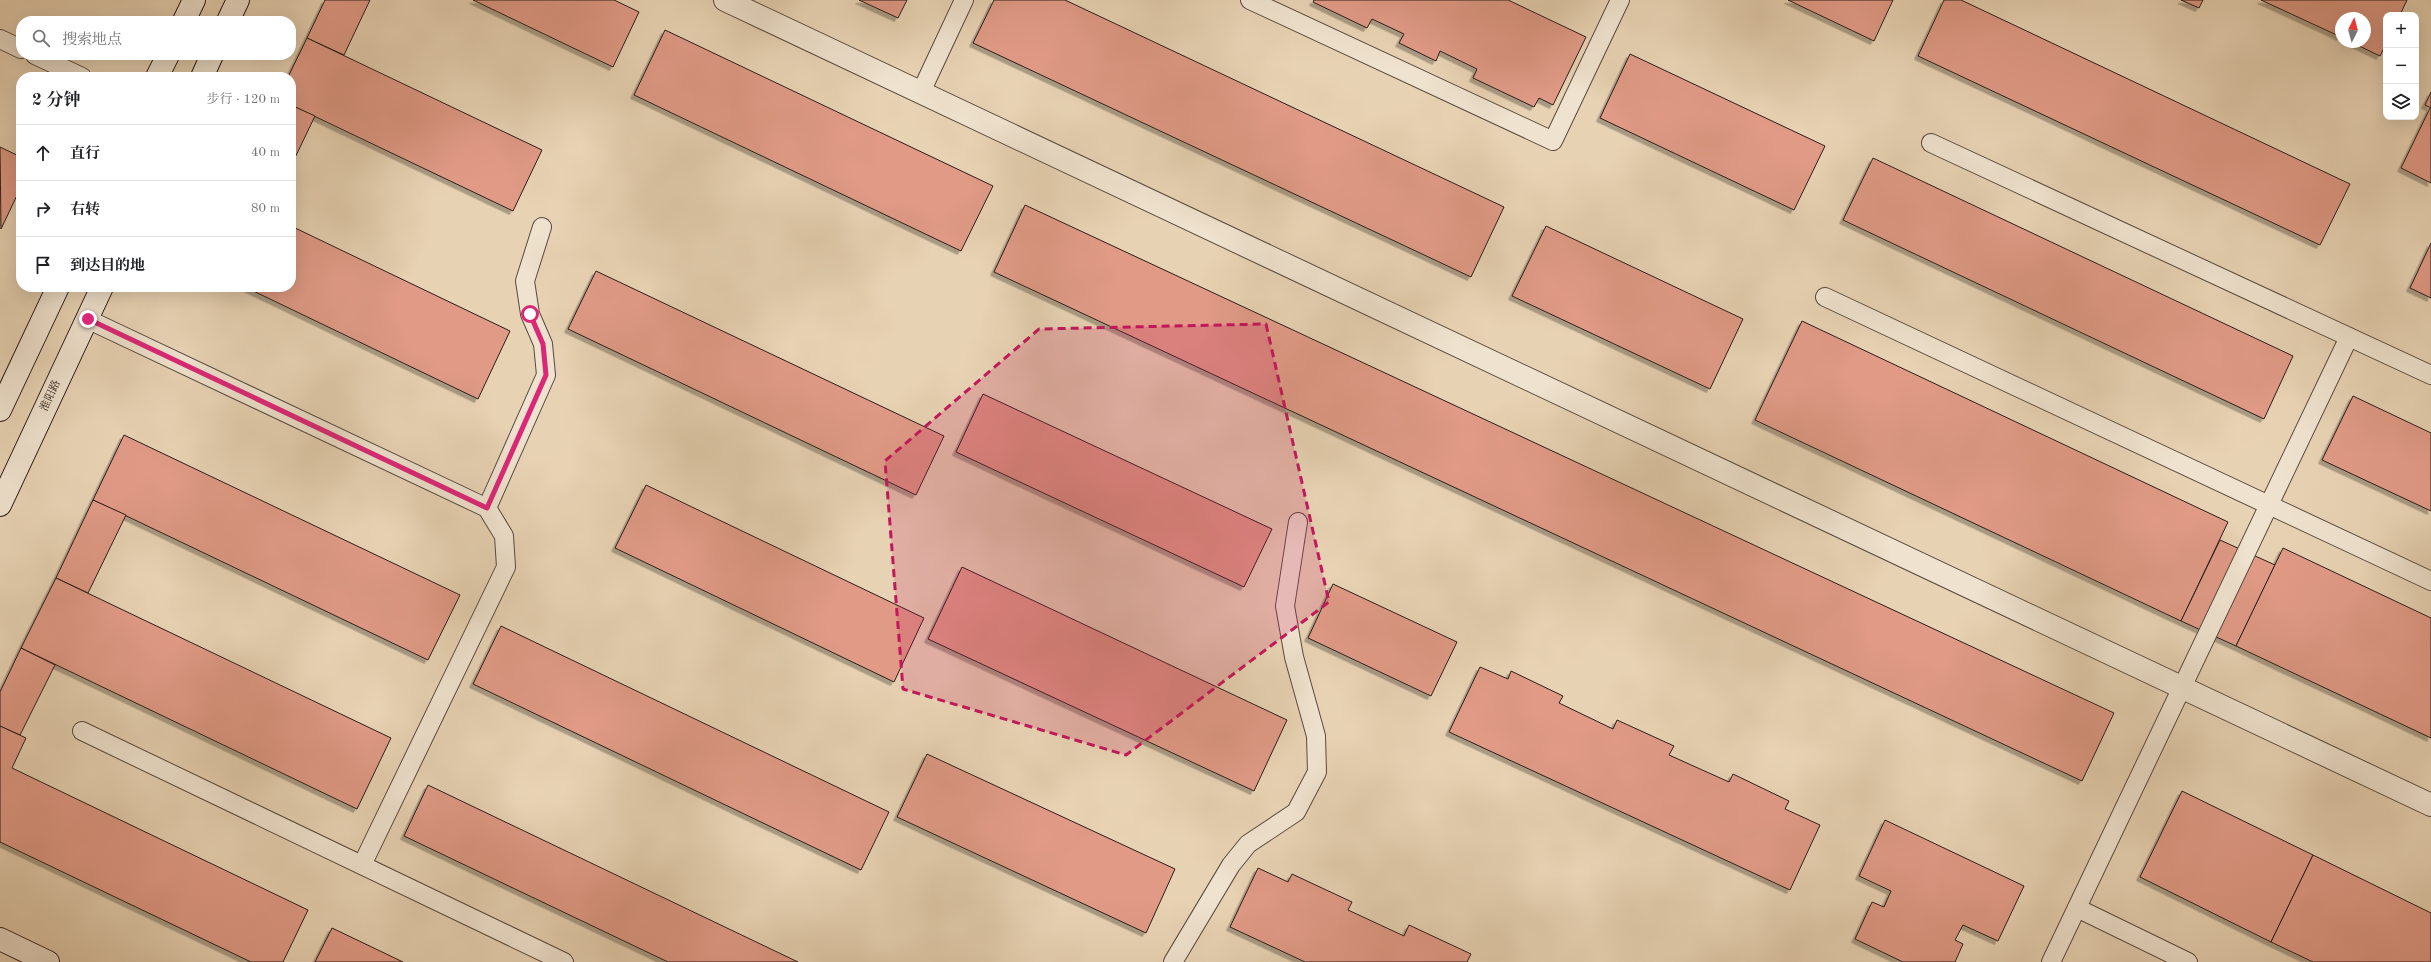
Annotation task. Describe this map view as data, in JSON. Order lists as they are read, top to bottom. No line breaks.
{"streets":{"street":["淮阳路"]},"north":"top","page":{"map_buttons":["+","−"],"search":"搜索地点","heading":["2 分钟","步行 · 120 m"],"list":[["直行","40 m"],["右转","80 m"],"到达目的地"]}}
